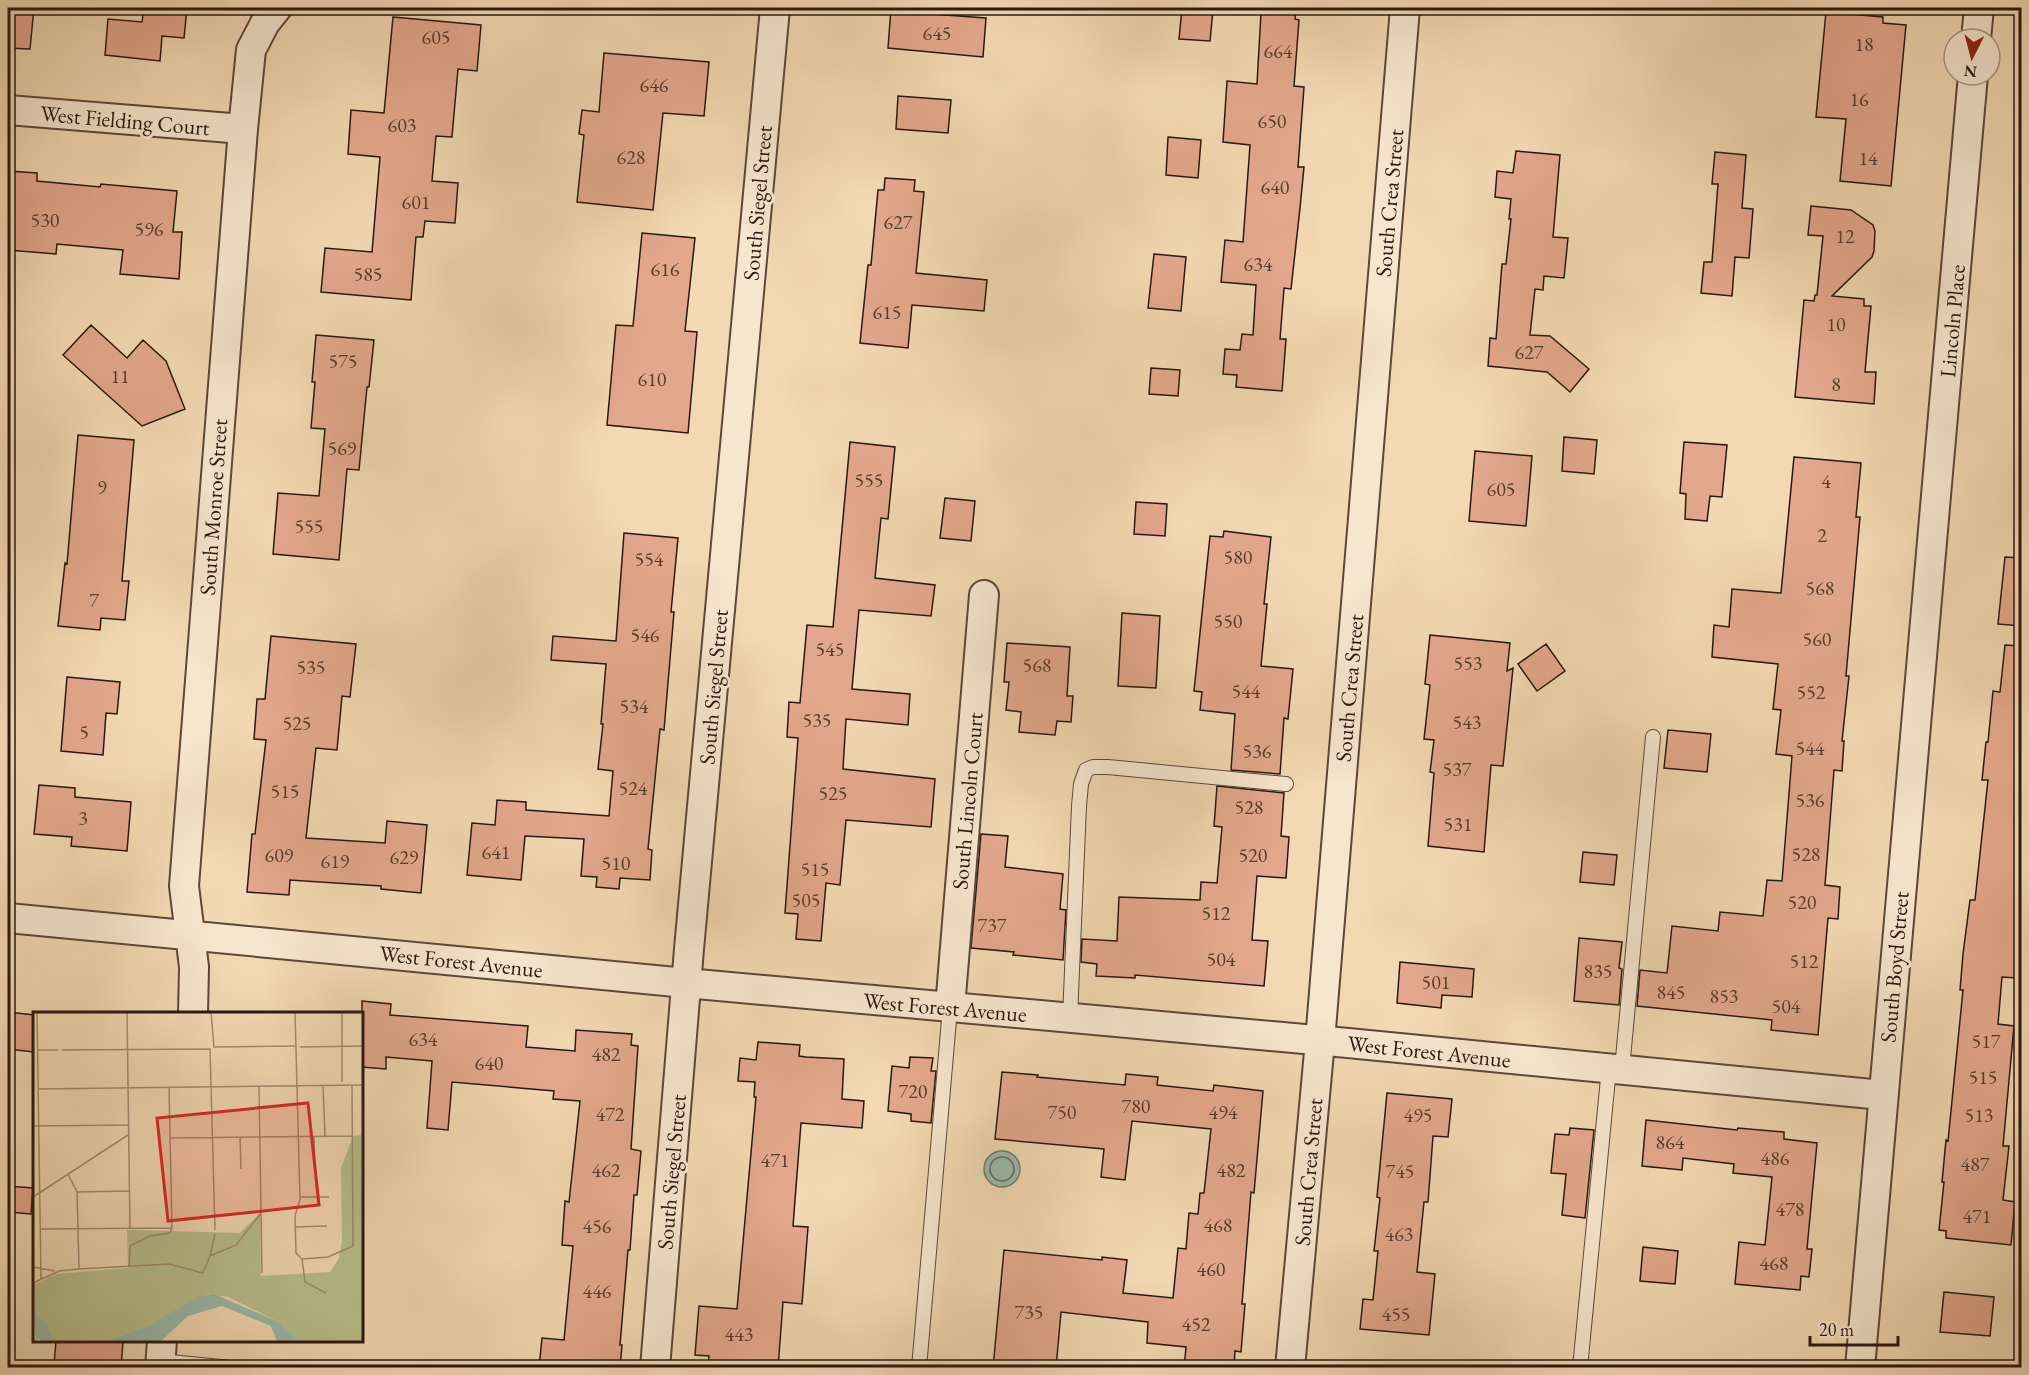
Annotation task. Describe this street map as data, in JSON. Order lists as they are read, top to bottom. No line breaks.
{"streets":{"street":["West Fielding Court","South Siegel Street","South Crea Street","Lincoln Place","South Monroe Street","South Lincoln Court","West Forest Avenue","South Boyd Street"]},"crossings":[["West Fielding Court","South Monroe Street"],["South Siegel Street","West Forest Avenue"],["South Crea Street","West Forest Avenue"],["Lincoln Place","South Boyd Street"],["South Monroe Street","West Forest Avenue"],["South Lincoln Court","West Forest Avenue"],["West Forest Avenue","South Boyd Street"]],"house_numbers":["645","605","18","664","646","16","650","603","628","14","640","601","530","627","596","12","634","616","585","615","10","627","575","11","610","8","569","555","4","9","605","555","2","580","554","568","7","550","546","560","545","553","568","535","544","552","534","535","543","525","5","544","536","537","524","515","525","536","528","3","531","641","528","609","520","629","619","510","515","505","520","512","737","504","512","835","501","845","853","504","634","517","482","640","515","720","780","750","494","472","495","513","864","486","471","487","462","482","745","478","471","468","456","463","468","460","446","735","455","452","443"],"scale_bar":"20 m","north":"bottom"}
